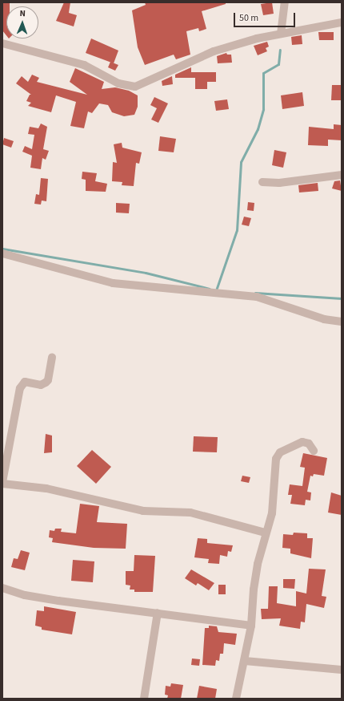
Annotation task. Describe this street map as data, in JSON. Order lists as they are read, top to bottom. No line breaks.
{"scale_bar":"50 m","north":"top"}
